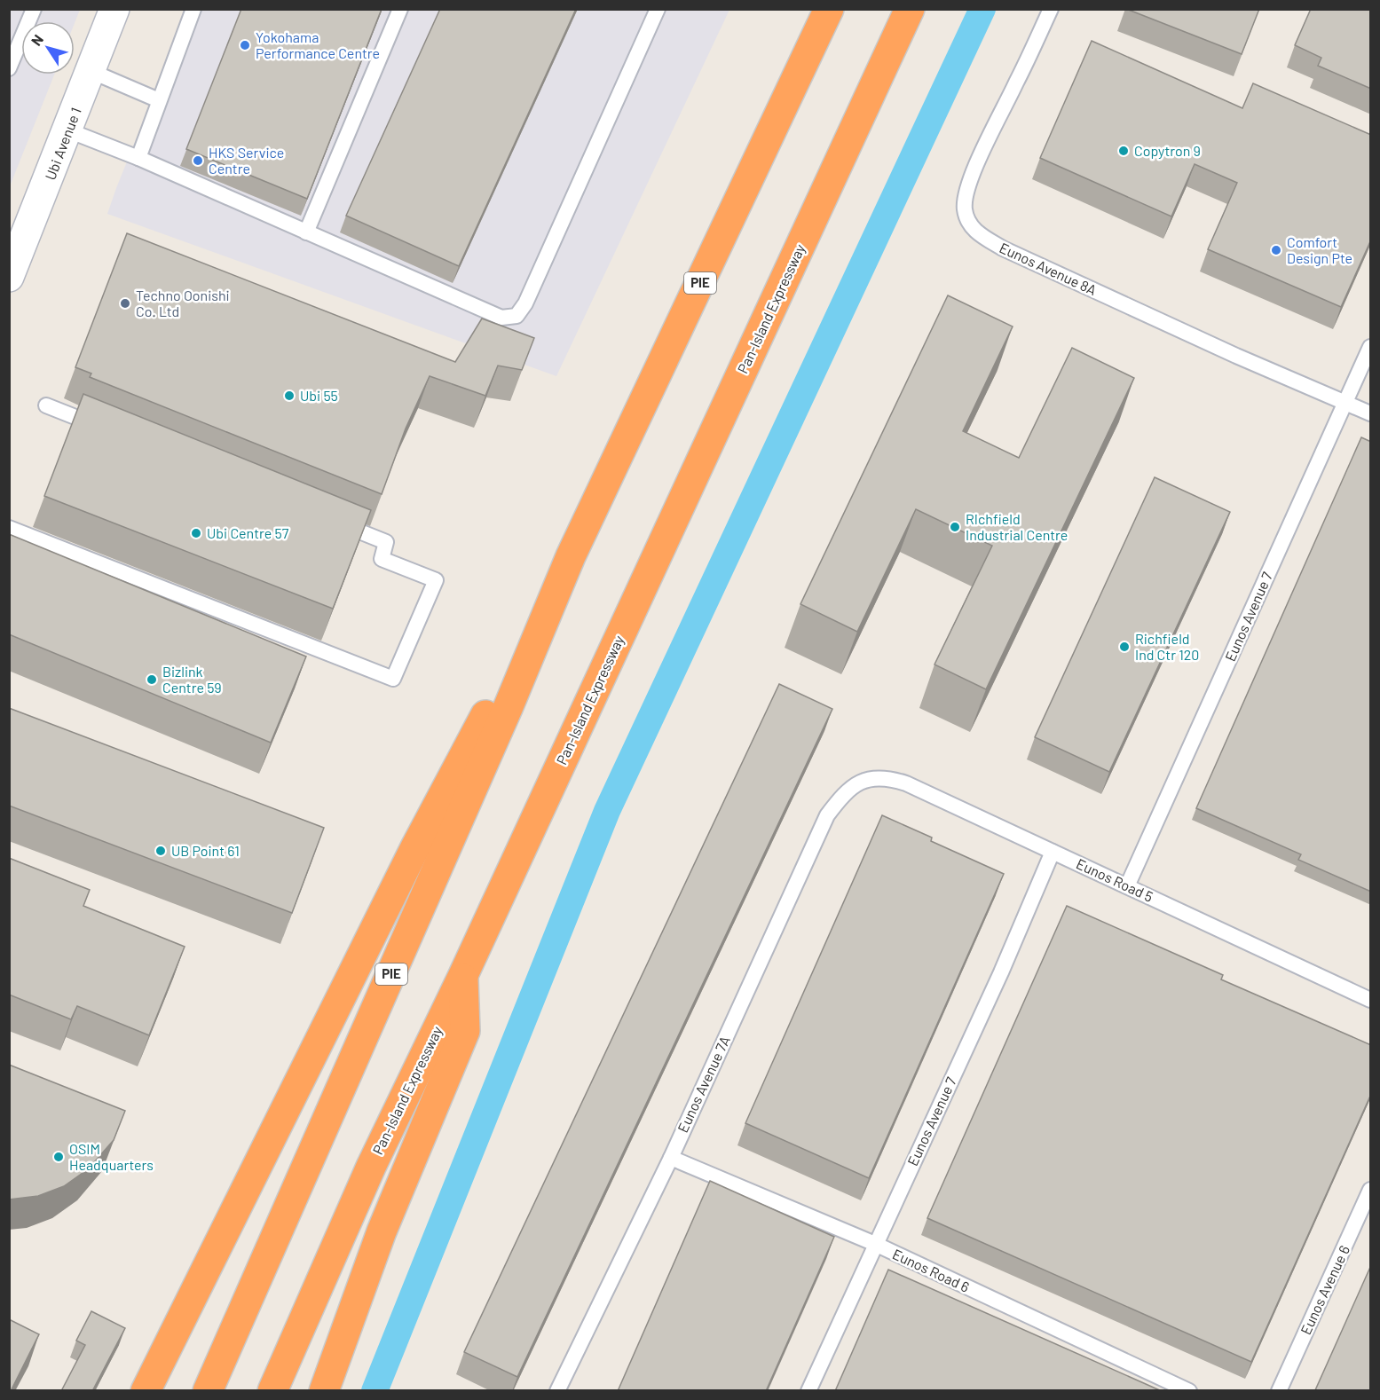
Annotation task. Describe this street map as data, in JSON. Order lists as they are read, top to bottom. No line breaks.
{"streets":{"highway":["PIE","Pan-Island Expressway"],"street":["Ubi Avenue 1"],"lane":["Eunos Avenue 8A","Eunos Avenue 7","Eunos Road 5","Eunos Avenue 7A","Eunos Road 6","Eunos Avenue 6"]},"crossings":[["Eunos Avenue 8A","Eunos Avenue 7"],["Eunos Avenue 7","Eunos Road 5"],["Eunos Avenue 7","Eunos Road 6"],["Eunos Road 5","Eunos Avenue 7A"],["Eunos Avenue 7A","Eunos Road 6"]],"places":["Yokohama Performance Centre","Copytron 9","HKS Service Centre","Comfort Design Pte","Techno Oonishi Co. Ltd","Ubi 55","RIchfield Industrial Centre","Ubi Centre 57","Richfield Ind Ctr 120","Bizlink Centre 59","UB Point 61","OSIM Headquarters"],"north":"top left"}
